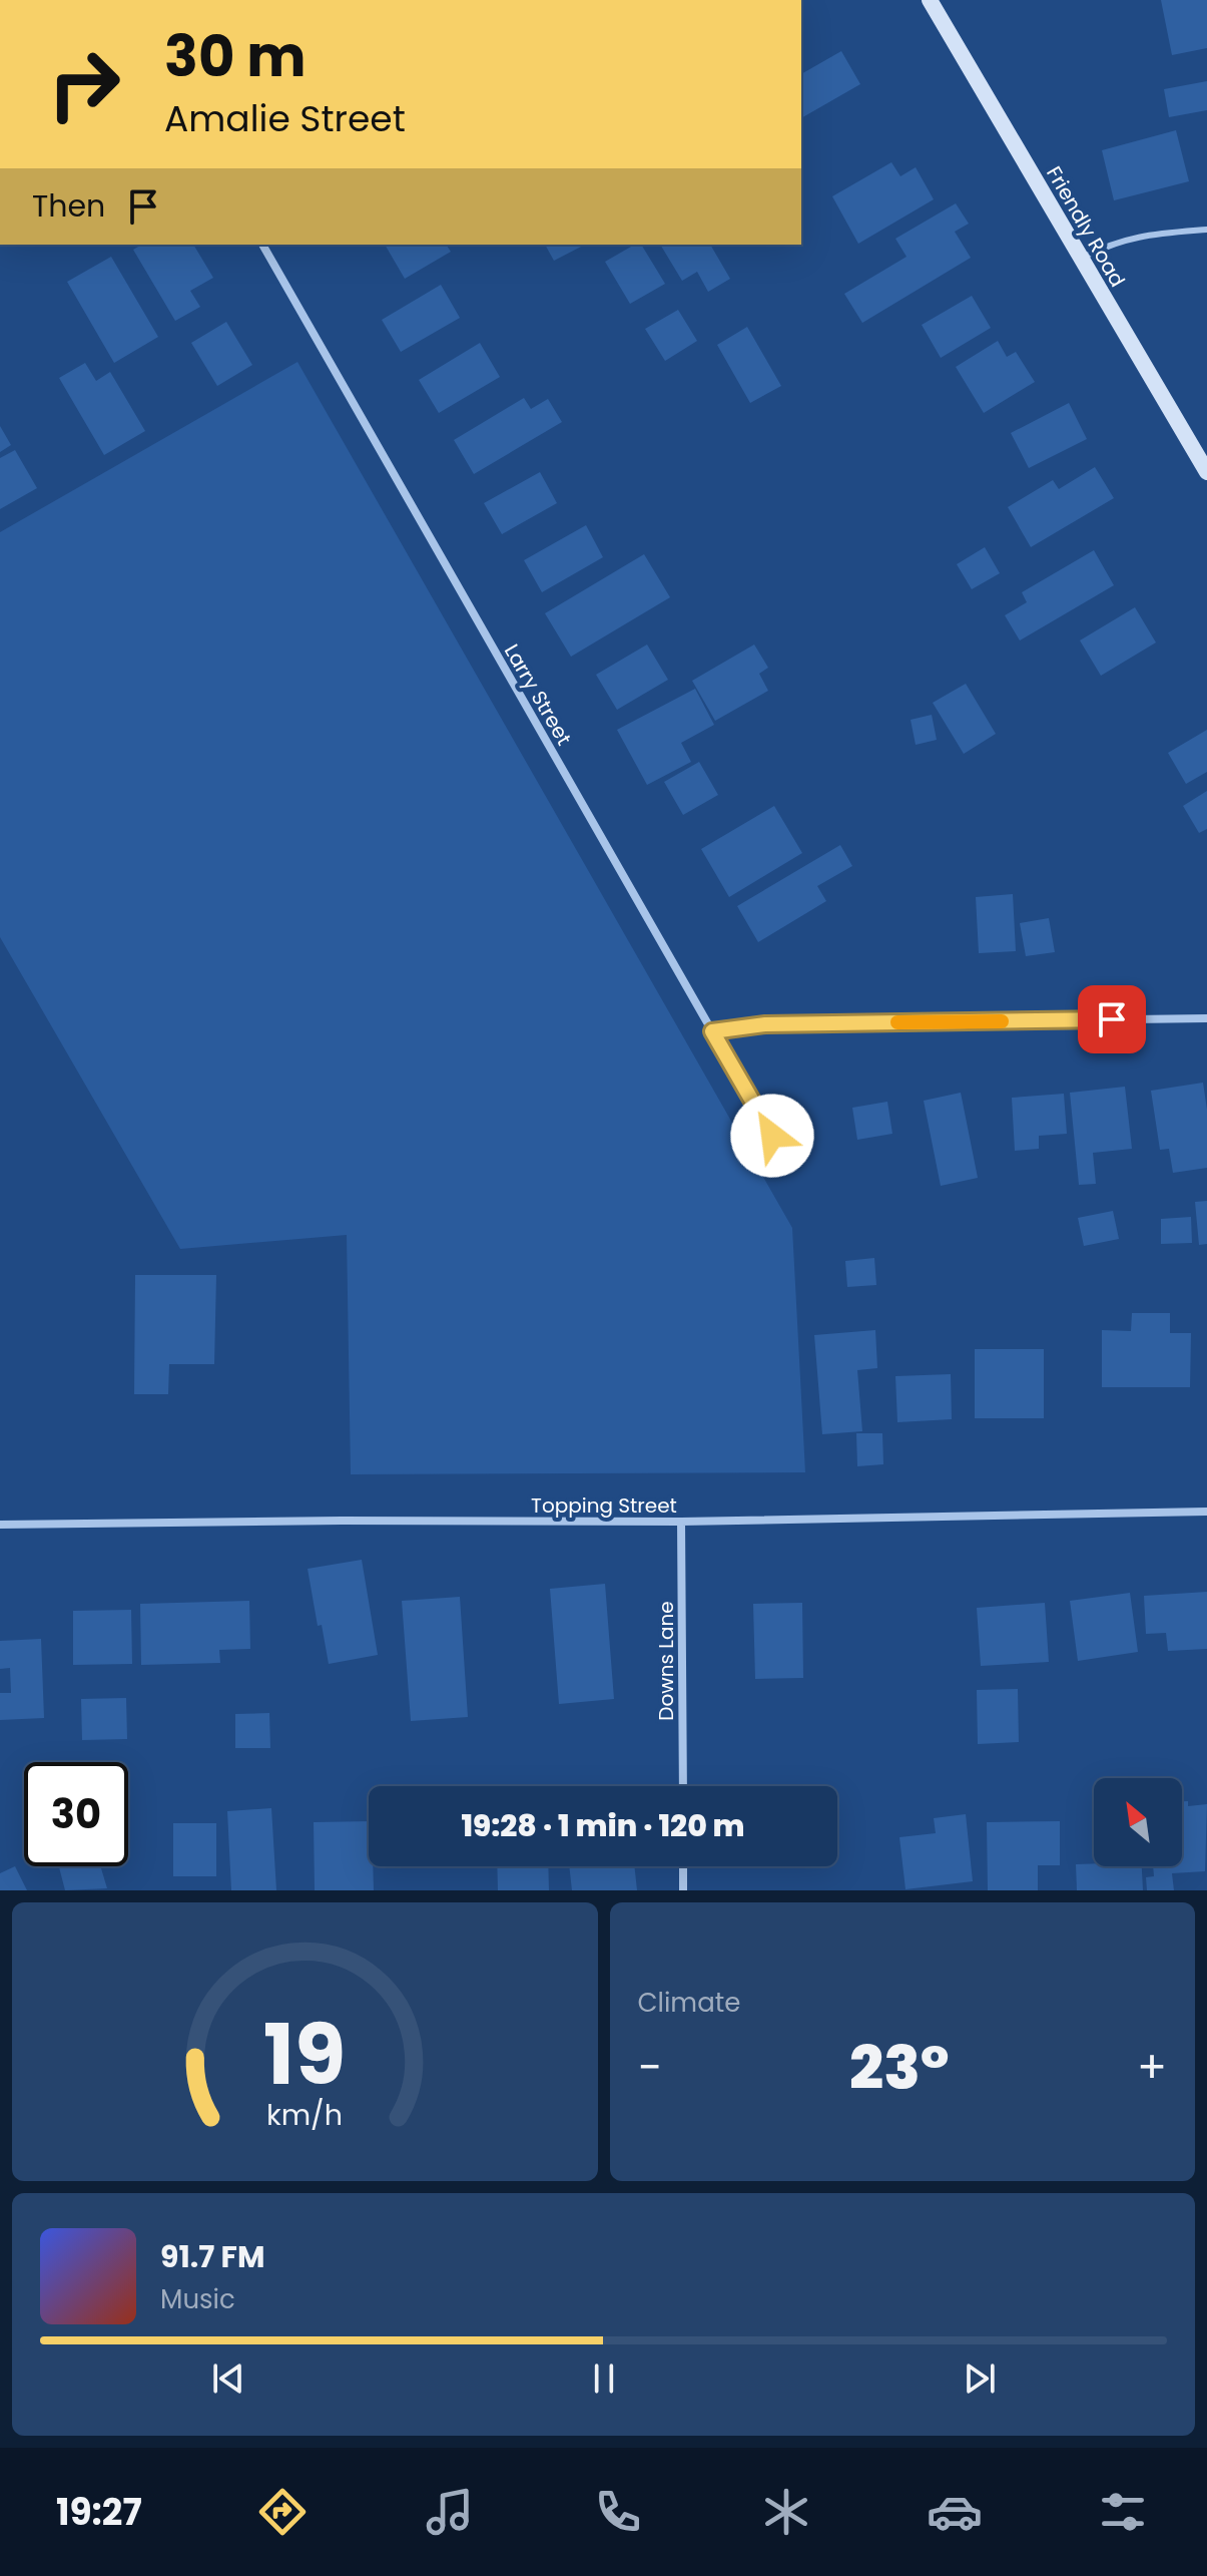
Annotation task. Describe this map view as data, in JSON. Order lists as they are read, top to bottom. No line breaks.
{"streets":{"street":["Friendly Road","Larry Street","Topping Street","Downs Lane"]},"crossings":[["Topping Street","Downs Lane"]],"north":"top left","page":{"turn":["30 m","Amalie Street"],"then":"Then","limit":"30","trip":"19:28 · 1 min · 120 m","tile":"Climate","heat":["−","23°","+"],"song":["91.7 FM","Music"],"tabs":"19:27","gauge":["19","km/h"]}}
